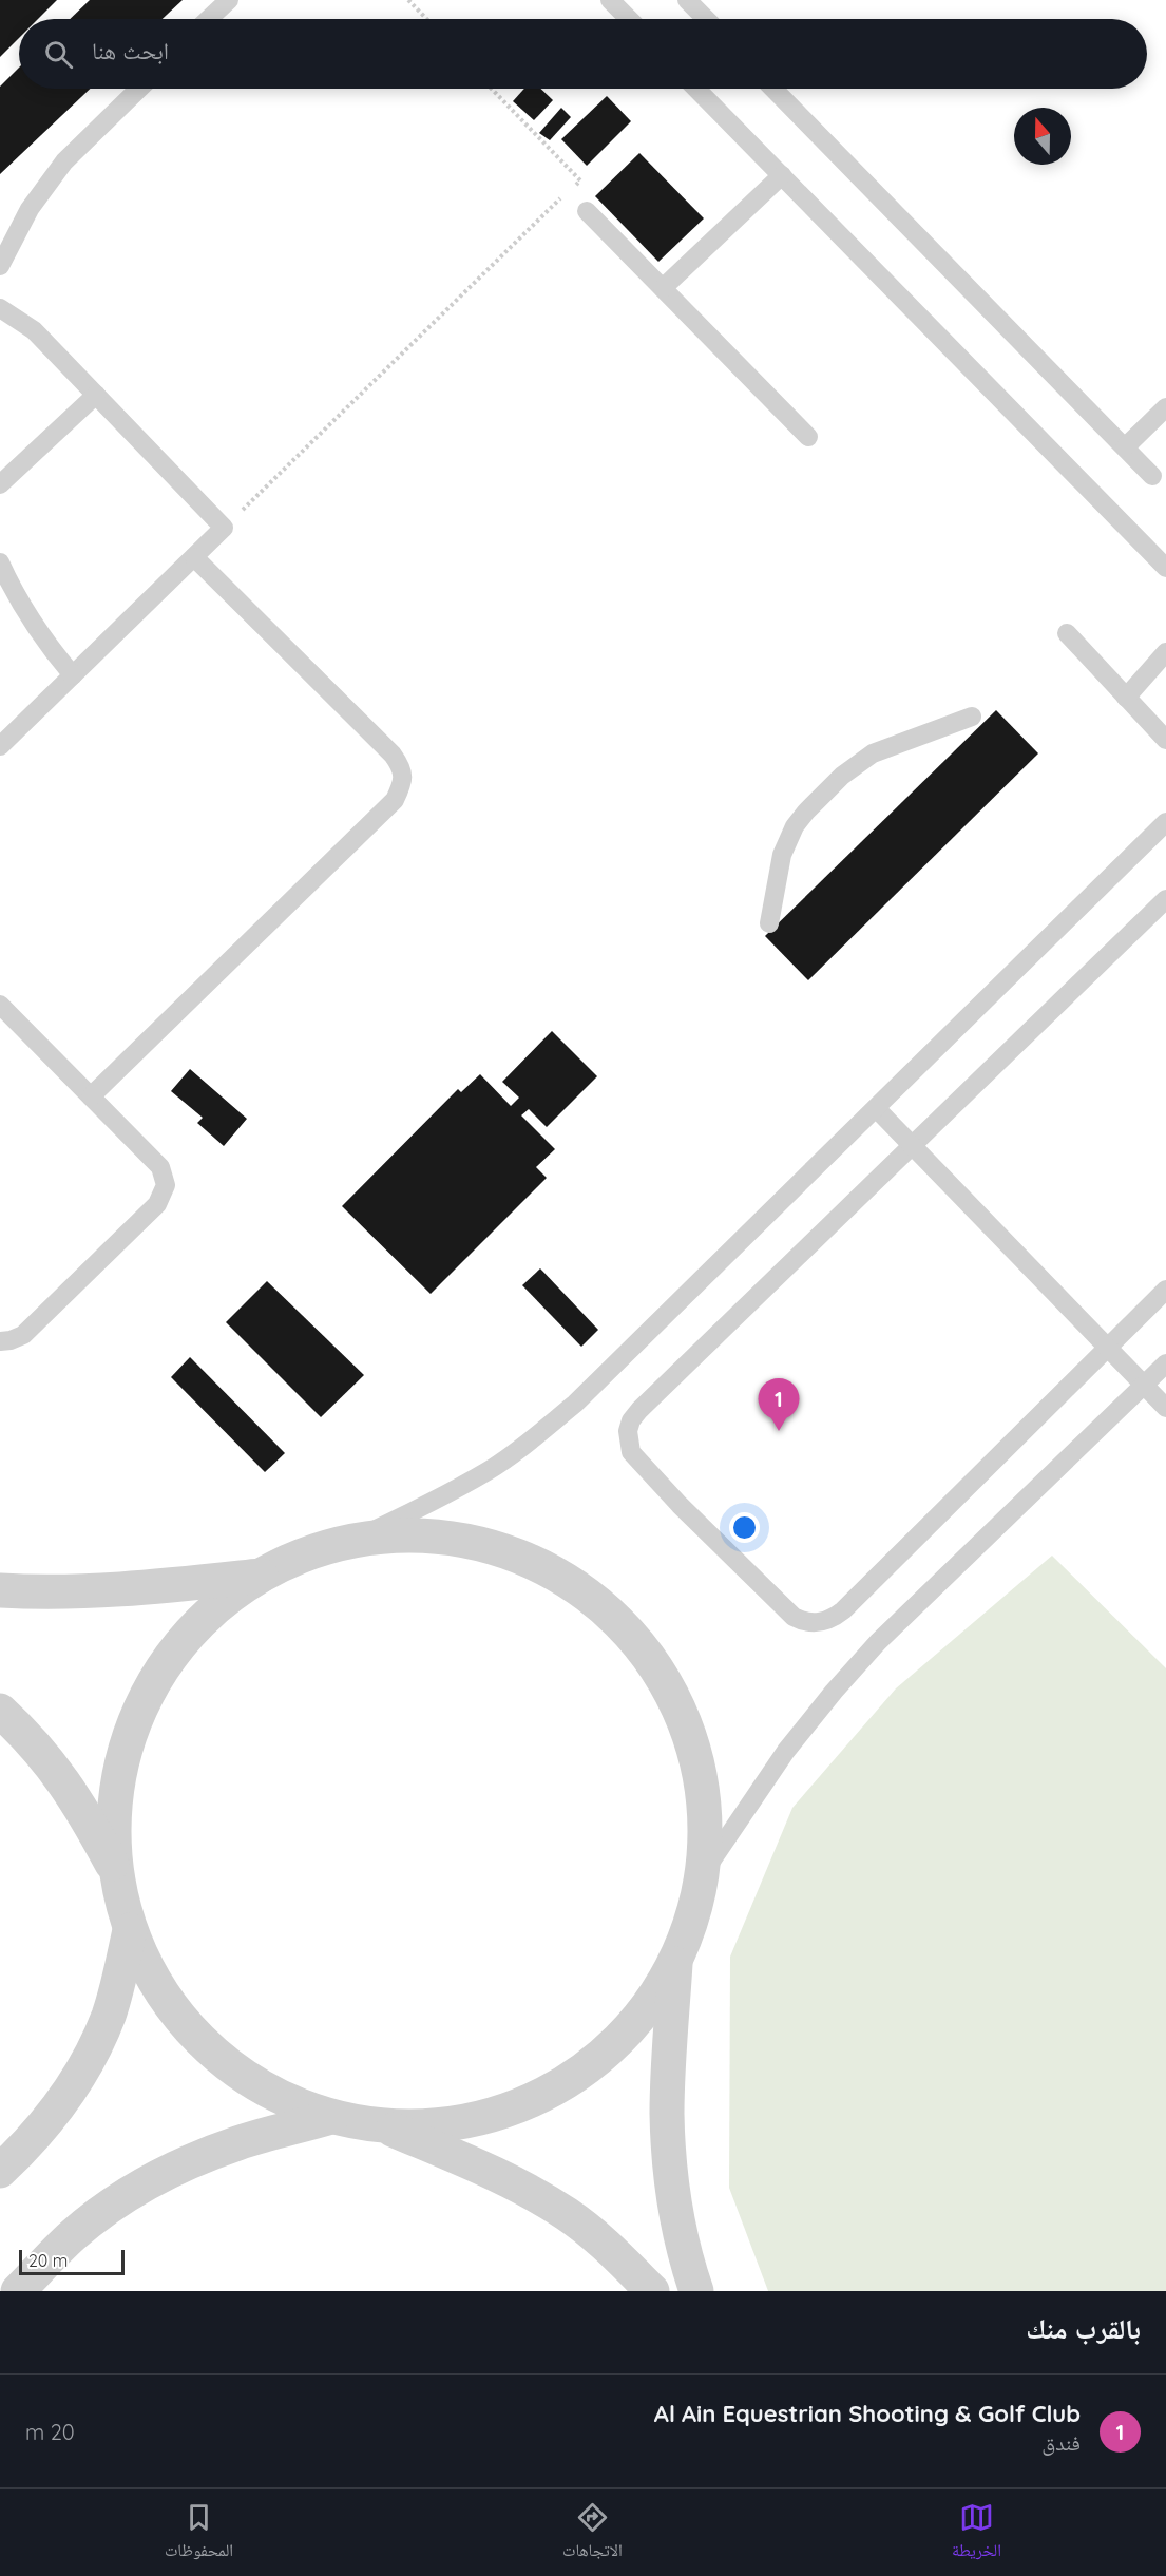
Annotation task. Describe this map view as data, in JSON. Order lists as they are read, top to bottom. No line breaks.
{"scale_bar":"20 m","north":"top","page":{"search":"ابحث هنا","pins":"1","scale":"20 m","heading":"بالقرب منك","list":[{"mark":"1","name":"Al Ain Equestrian Shooting & Golf Club","note":"فندق","value":"20 m"}],"nav":["الخريطة","الاتجاهات","المحفوظات"]}}
